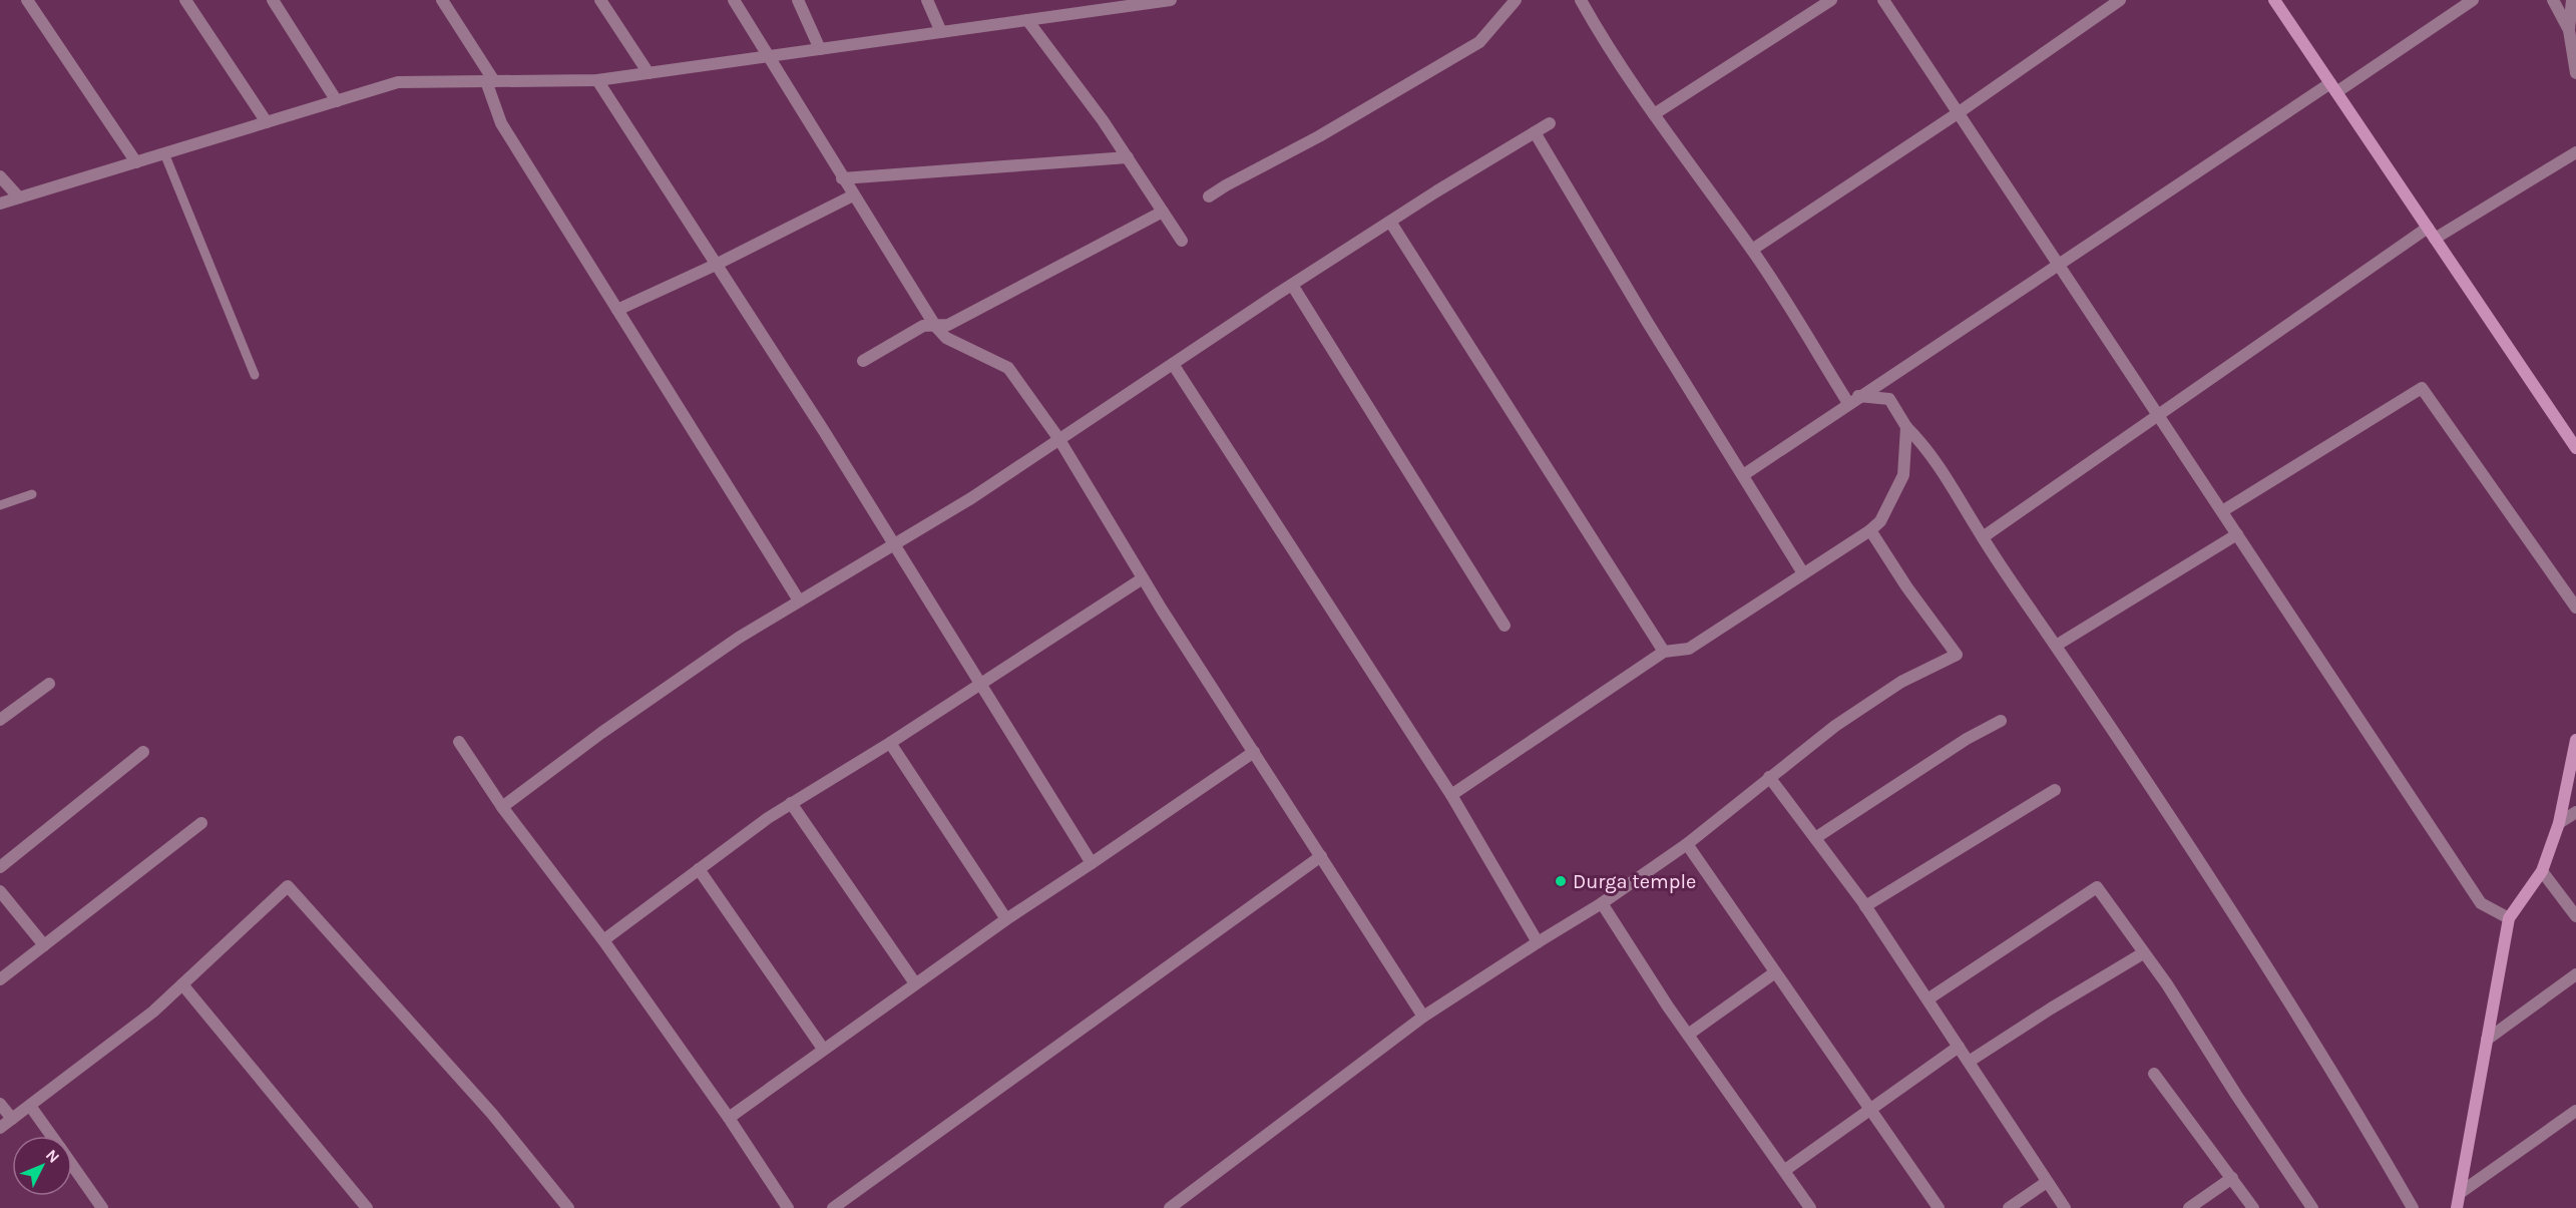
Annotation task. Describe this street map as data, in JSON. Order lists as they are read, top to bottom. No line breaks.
{"places":["Durga temple"],"north":"top right"}
